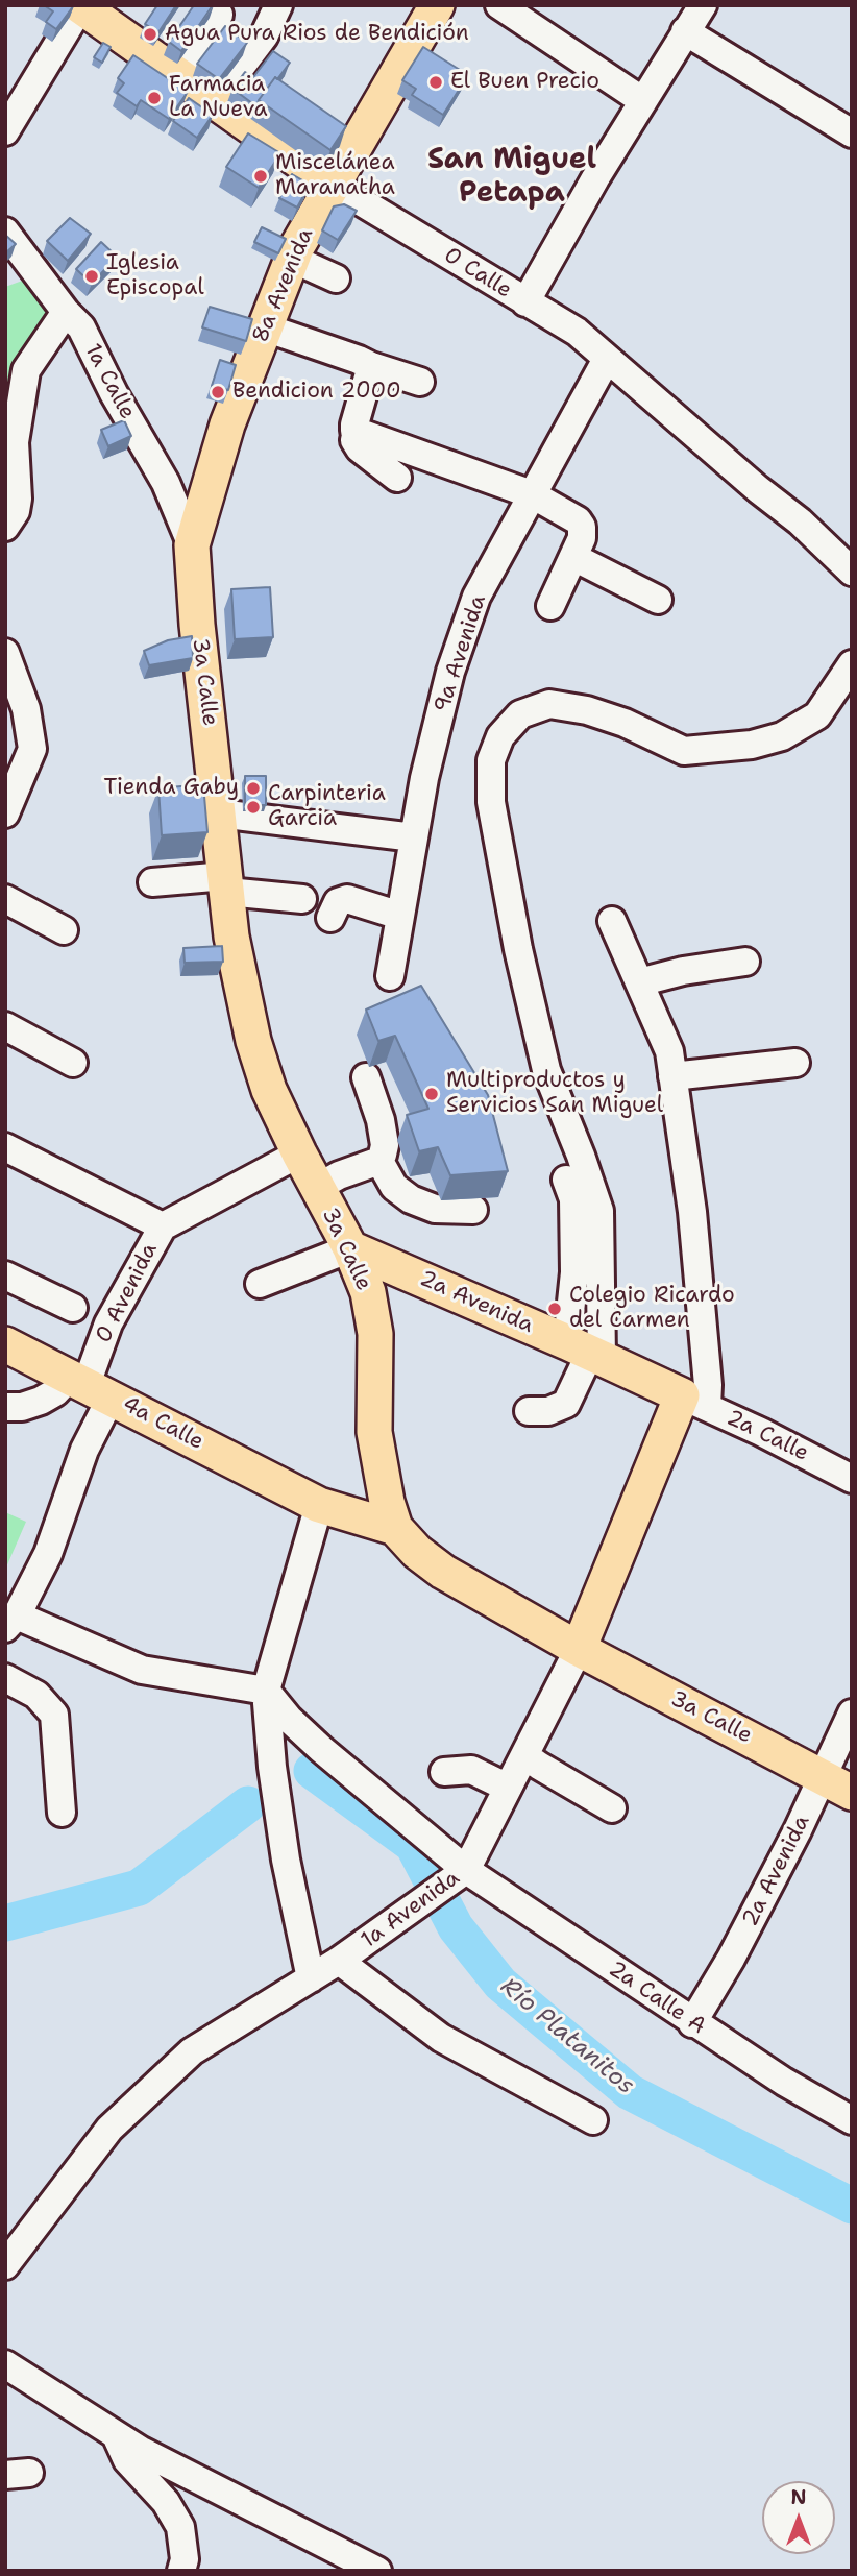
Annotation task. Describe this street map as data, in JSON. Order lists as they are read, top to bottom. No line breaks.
{"streets":{"main road":["0 Calle","8a Avenida","3a Calle","2a Avenida","4a Calle","1a Avenida"],"street":["1a Calle","9a Avenida","0 Avenida","2a Calle","2a Calle A"]},"crossings":[["0 Calle","8a Avenida"],["0 Calle","9a Avenida"],["8a Avenida","1a Calle"],["8a Avenida","3a Calle"],["1a Calle","3a Calle"],["3a Calle","0 Avenida"],["3a Calle","2a Avenida"],["3a Calle","4a Calle"],["3a Calle","1a Avenida"],["0 Avenida","4a Calle"],["2a Avenida","2a Calle"],["2a Avenida","1a Avenida"],["2a Avenida","2a Calle A"],["2a Calle","1a Avenida"],["1a Avenida","2a Calle A"]],"districts":["San Miguel Petapa"],"water":["Río Platanitos"],"places":["Agua Pura Rios de Bendición","El Buen Precio","Farmacia La Nueva","Miscelánea Maranatha","Iglesia Episcopal","Bendicion 2000","Tienda Gaby","Carpinteria Garcia","Multiproductos y Servicios San Miguel","Colegio Ricardo del Carmen"],"north":"top"}
